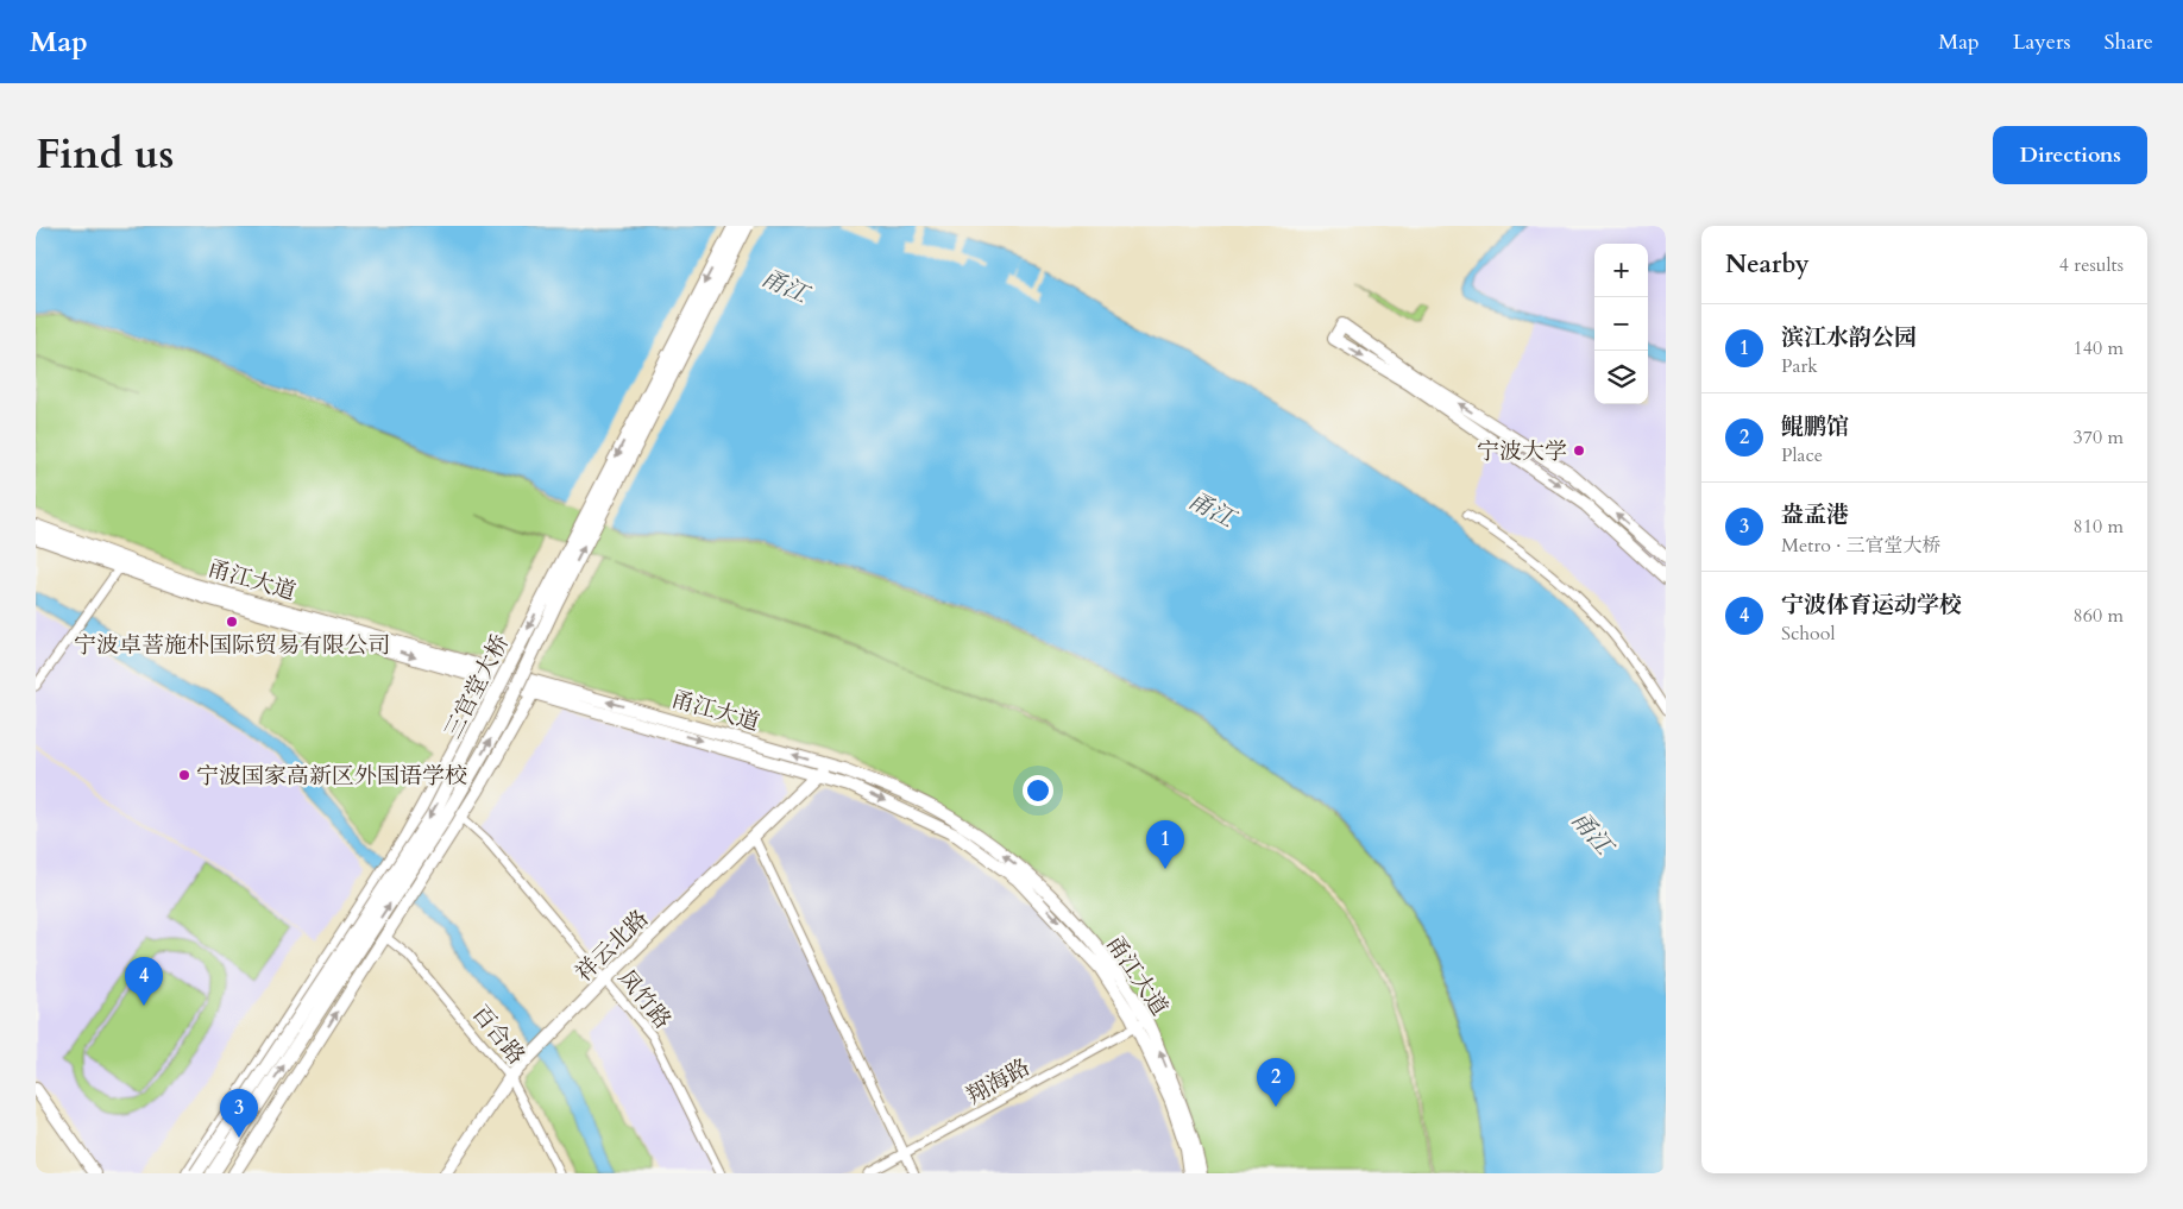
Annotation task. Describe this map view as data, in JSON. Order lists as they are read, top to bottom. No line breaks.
{"streets":{"main road":["甬江大道","三官堂大桥","祥云北路"],"street":["凤竹路","百合路","翔海路"]},"crossings":[["甬江大道","祥云北路"],["甬江大道","翔海路"],["祥云北路","凤竹路"],["祥云北路","百合路"]],"water":["甬江"],"places":["宁波大学","宁波卓菩施朴国际贸易有限公司","宁波国家高新区外国语学校"],"page":{"header":"Map","nav":["Map","Layers","Share"],"title":"Find us","buttons":"Directions","heading":["Nearby","4 results"],"map_buttons":["+","−"],"list":[{"mark":"1","name":"滨江水韵公园","note":"Park","value":"140 m"},{"mark":"2","name":"鲲鹏馆","note":"Place","value":"370 m"},{"mark":"3","name":"盎孟港","note":"Metro · 三官堂大桥","value":"810 m"},{"mark":"4","name":"宁波体育运动学校","note":"School","value":"860 m"}],"pins":["1","4","2","3"]}}
